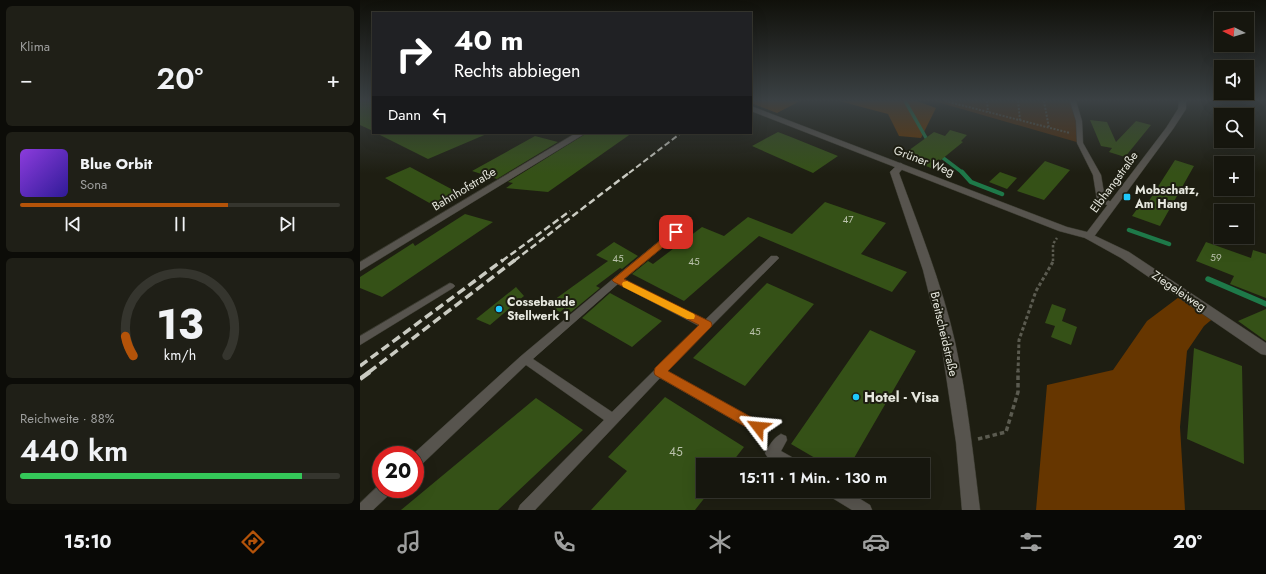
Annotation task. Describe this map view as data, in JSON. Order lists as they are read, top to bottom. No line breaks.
{"streets":{"street":["Grüner Weg","Elbhangstraße","Bahnhofstraße","Ziegeleiweg","Breitscheidstraße"]},"crossings":[["Grüner Weg","Elbhangstraße"],["Grüner Weg","Ziegeleiweg"],["Grüner Weg","Breitscheidstraße"],["Elbhangstraße","Ziegeleiweg"]],"places":{"transit":["Mobschatz, Am Hang"],"other":["Cossebaude Stellwerk 1","Hotel - Visa"]},"house_numbers":["47","59","45","45","45","45"],"north":"left","page":{"tile":["Klima",["Reichweite · 88%","440 km"]],"map_buttons":["+","−"],"turn":["40 m","Rechts abbiegen"],"heat":["−","20°","+"],"then":"Dann","song":["Blue Orbit","Sona"],"limit":"20","trip":"15:11 · 1 Min. · 130 m","tabs":["15:10","20°"],"gauge":["13","km/h"]}}
